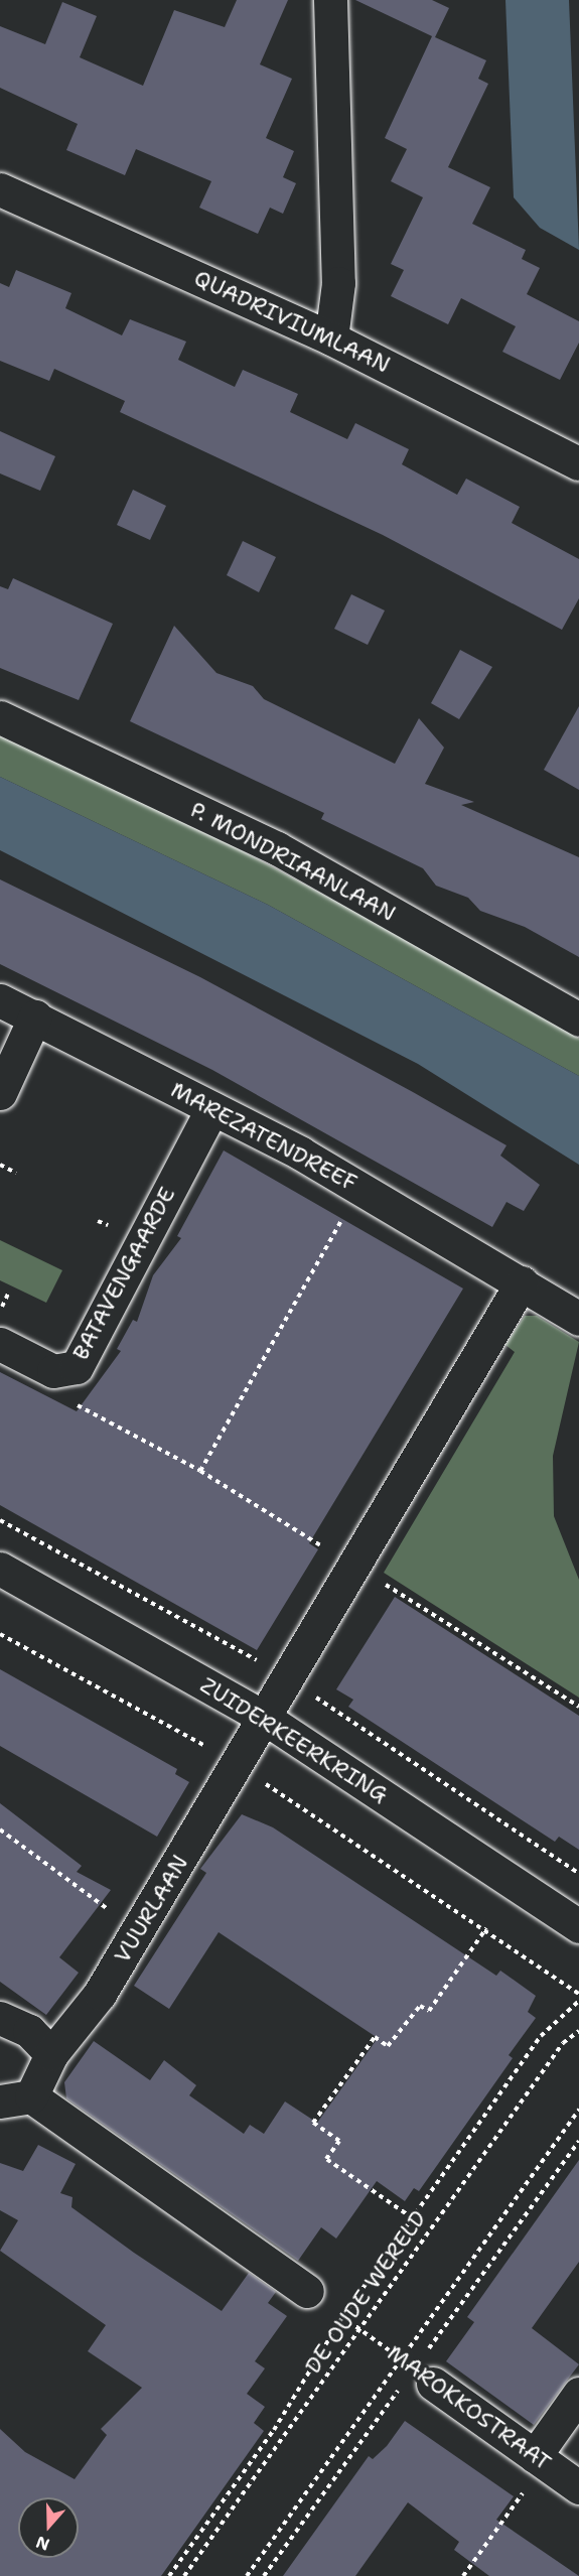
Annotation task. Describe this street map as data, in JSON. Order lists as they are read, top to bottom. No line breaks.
{"streets":{"street":["QUADRIVIUMLAAN","P. MONDRIAANLAAN","MAREZATENDREEF","BATAVENGAARDE","ZUIDERKEERKRING","VUURLAAN","MAROKKOSTRAAT"],"path":["DE OUDE WERELD"]},"crossings":[["MAREZATENDREEF","BATAVENGAARDE"],["ZUIDERKEERKRING","VUURLAAN"],["DE OUDE WERELD","MAROKKOSTRAAT"]],"north":"bottom"}
